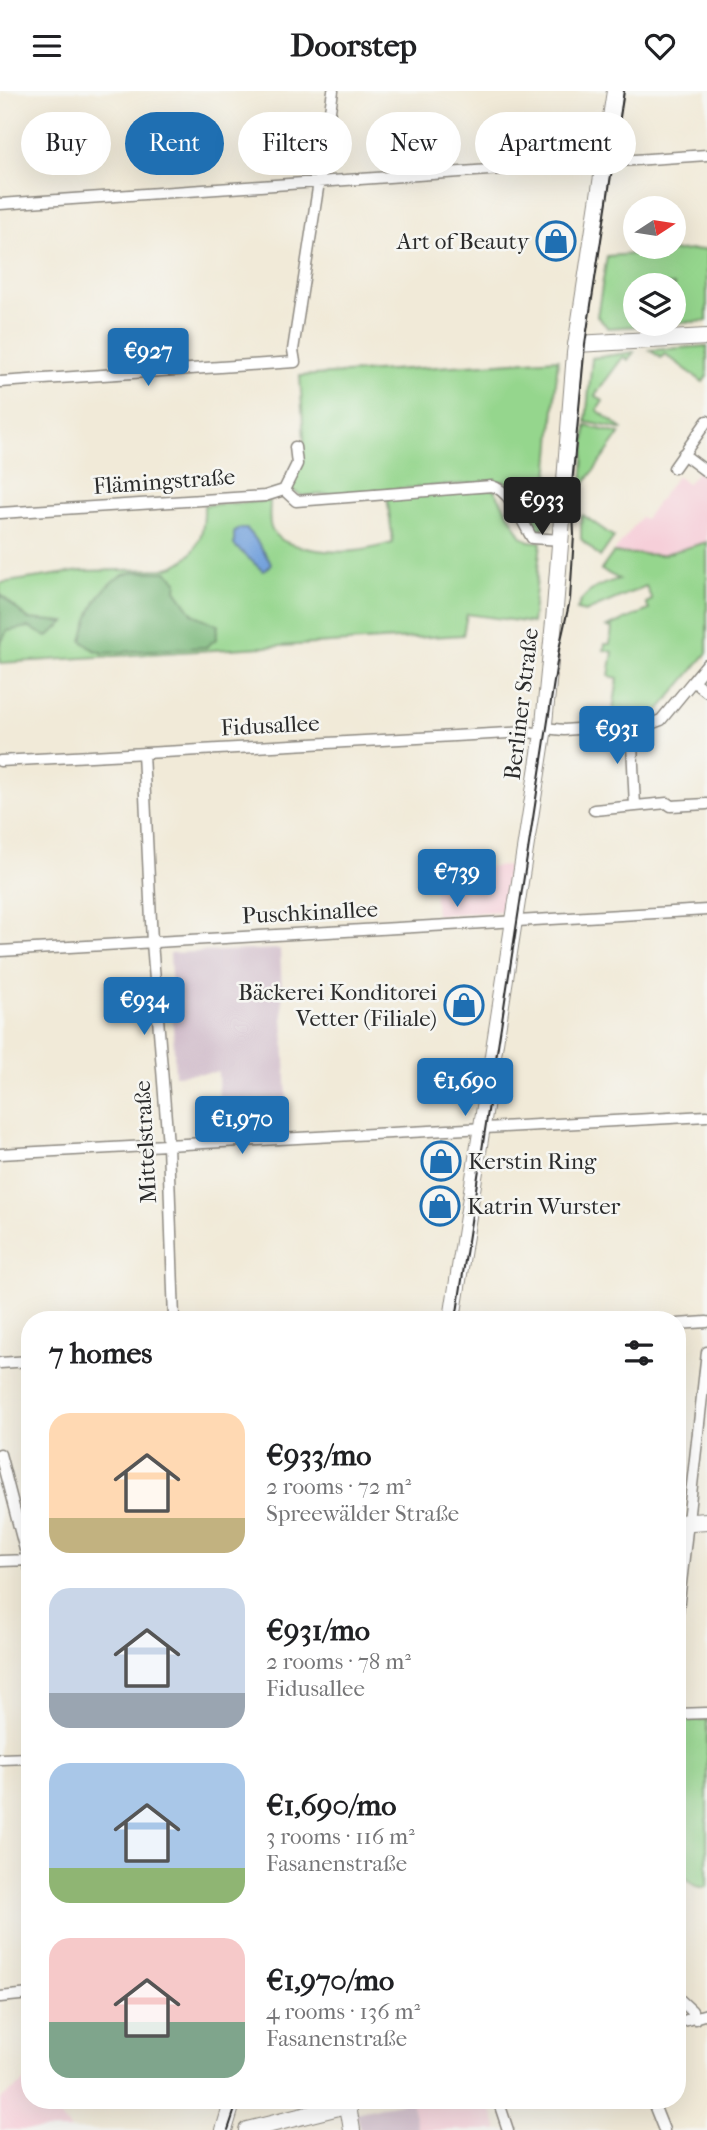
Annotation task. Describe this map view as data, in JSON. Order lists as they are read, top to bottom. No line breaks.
{"streets":{"street":["Flämingstraße","Berliner Straße","Fidusallee","Puschkinallee","Mittelstraße"]},"crossings":[["Berliner Straße","Fidusallee"],["Berliner Straße","Puschkinallee"],["Fidusallee","Mittelstraße"],["Puschkinallee","Mittelstraße"]],"places":{"shop":["Art of Beauty","Bäckerei Konditorei Vetter (Filiale)","Kerstin Ring","Katrin Wurster"]},"north":"right","page":{"header":"Doorstep","chip":["Buy","Rent","Filters","New","Apartment"],"price":["€927","€933","€931","€739","€934","€1,690","€1,970"],"heading":"7 homes","list":[{"name":"€933/mo","note":"2 rooms · 72 m² · Spreewälder Straße"},{"name":"€931/mo","note":"2 rooms · 78 m² · Fidusallee"},{"name":"€1,690/mo","note":"3 rooms · 116 m² · Fasanenstraße"},{"name":"€1,970/mo","note":"4 rooms · 136 m² · Fasanenstraße"}]}}
